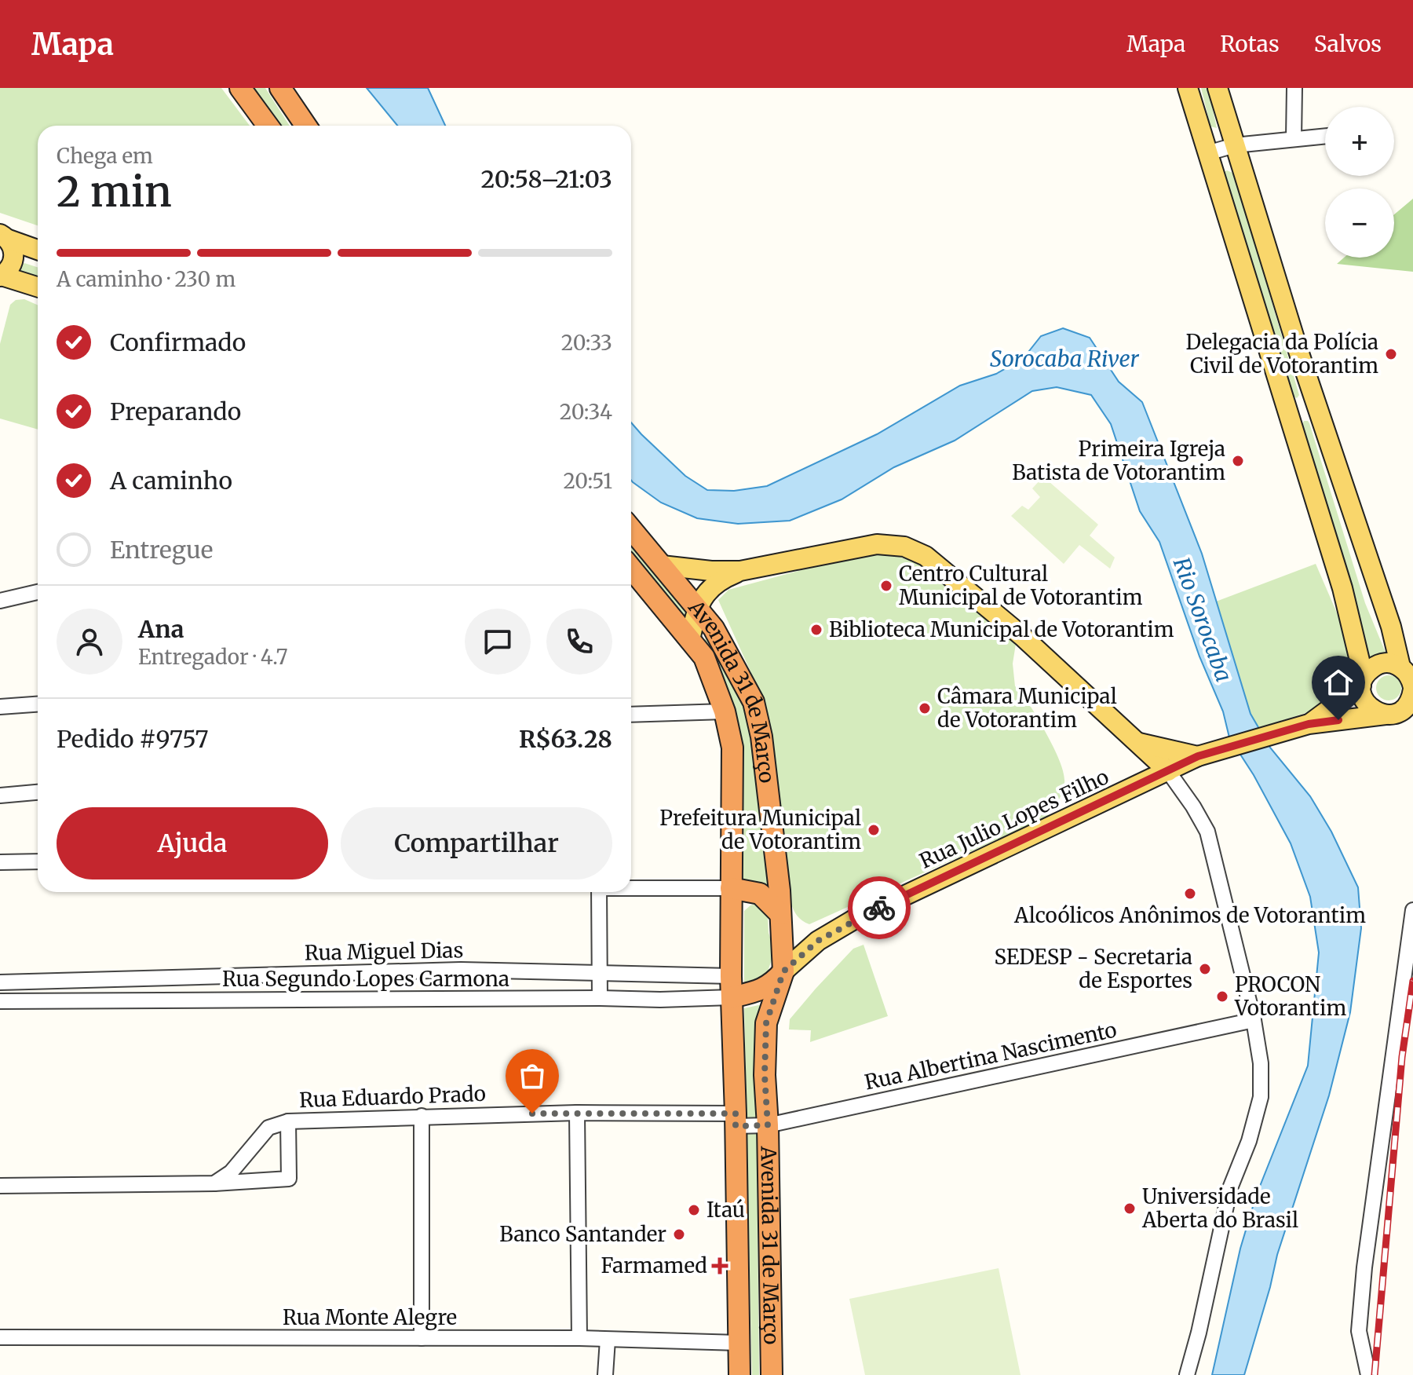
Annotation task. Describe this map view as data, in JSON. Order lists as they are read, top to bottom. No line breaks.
{"streets":{"highway":["Avenida 31 de Março"],"main road":["Rua Julio Lopes Filho"],"street":["Rua Miguel Dias","Rua Segundo Lopes Carmona","Rua Albertina Nascimento","Rua Eduardo Prado","Rua Monte Alegre"]},"crossings":[["Avenida 31 de Março","Rua Julio Lopes Filho"],["Avenida 31 de Março","Rua Miguel Dias"],["Avenida 31 de Março","Rua Segundo Lopes Carmona"],["Avenida 31 de Março","Rua Albertina Nascimento"],["Avenida 31 de Março","Rua Eduardo Prado"],["Avenida 31 de Março","Rua Monte Alegre"],["Rua Albertina Nascimento","Rua Eduardo Prado"]],"water":["Sorocaba River","Rio Sorocaba"],"places":{"other":["Delegacia da Polícia Civil de Votorantim","Primeira Igreja Batista de Votorantim","Centro Cultural Municipal de Votorantim","Biblioteca Municipal de Votorantim","Câmara Municipal de Votorantim","Prefeitura Municipal de Votorantim","Alcoólicos Anônimos de Votorantim","SEDESP - Secretaria de Esportes","PROCON Votorantim","Universidade Aberta do Brasil","Itaú","Banco Santander"],"health":["Farmamed"]},"page":{"header":"Mapa","nav":["Mapa","Rotas","Salvos"],"map_buttons":["+","−"],"heading":["2 min","Chega em","20:58–21:03"],"panel":["Ana","Entregador · 4.7","Pedido #9757","R$63.28"],"bar":"A caminho · 230 m","list":[["Confirmado","20:33"],["Preparando","20:34"],["A caminho","20:51"],"Entregue"],"buttons":["Ajuda","Compartilhar"]}}
